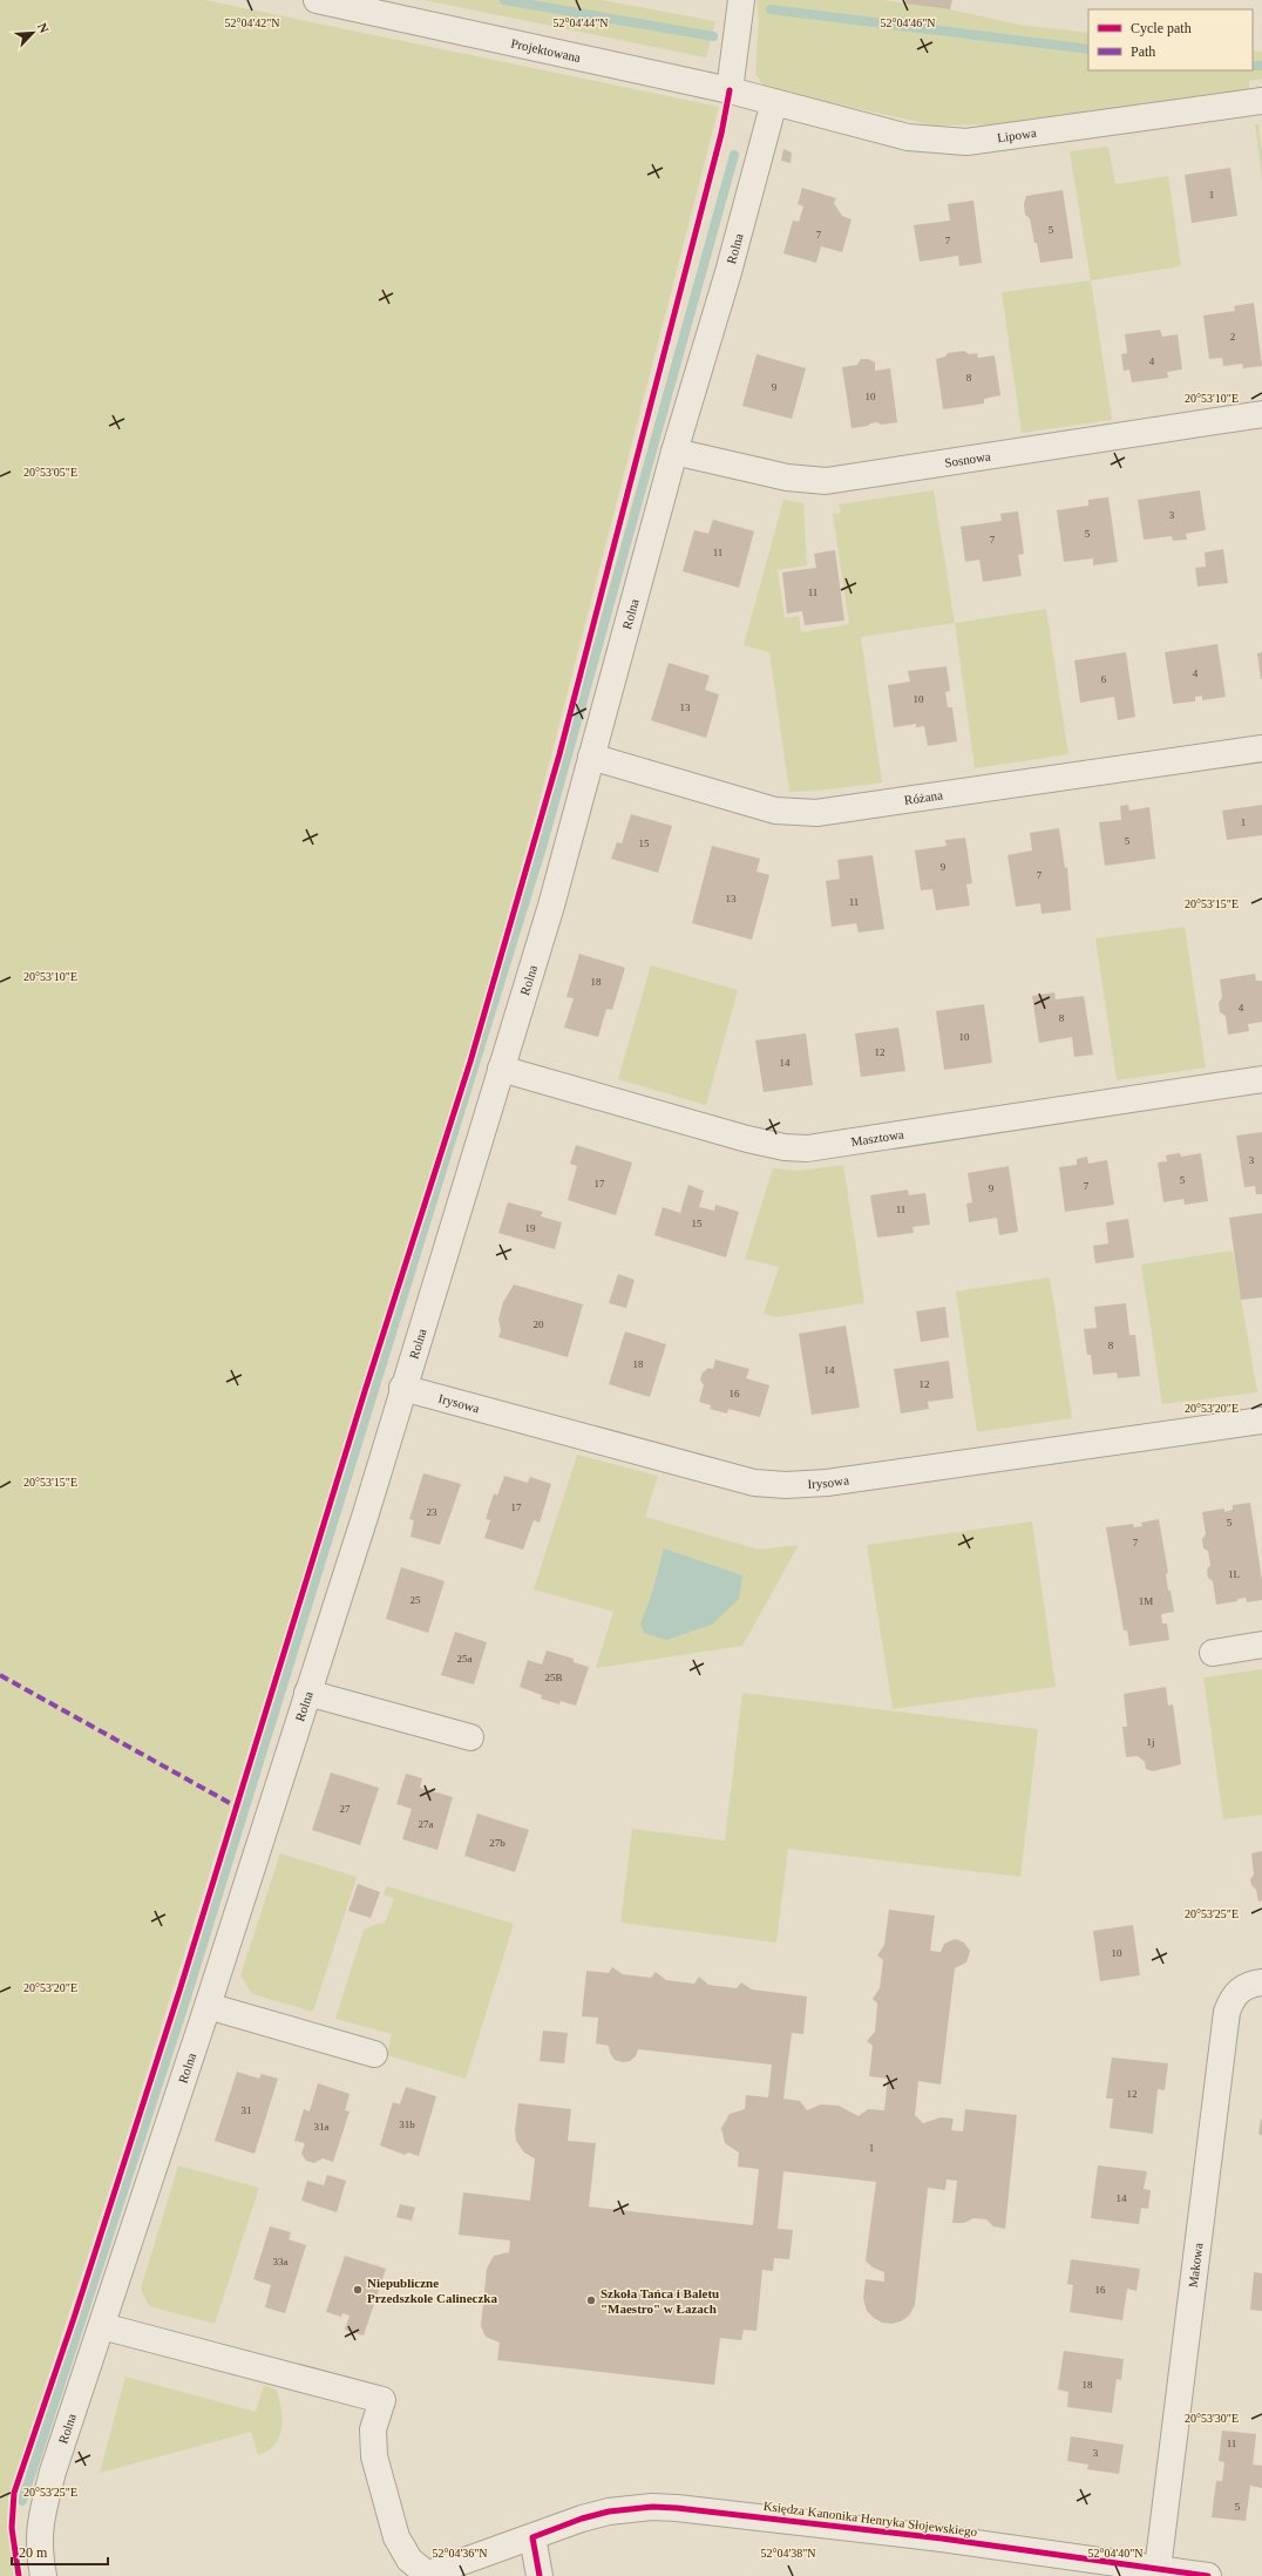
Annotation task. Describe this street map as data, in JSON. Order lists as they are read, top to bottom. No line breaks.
{"streets":{"street":["Projektowana","Lipowa","Rolna","Sosnowa","Różana","Masztowa","Irysowa","Makowa","Księdza Kanonika Henryka Słojewskiego"]},"crossings":[["Projektowana","Lipowa"],["Projektowana","Rolna"],["Lipowa","Rolna"],["Rolna","Sosnowa"],["Rolna","Różana"],["Rolna","Masztowa"],["Rolna","Irysowa"],["Makowa","Księdza Kanonika Henryka Słojewskiego"]],"places":["Niepubliczne Przedszkole Calineczka","Szkoła Tańca i Baletu \"Maestro\" w Łazach"],"house_numbers":["1","5","7","7","2","4","8","9","10","3","5","7","11","11","4","6","10","13","1","5","15","9","7","13","11","18","4","8","10","12","14","3","5","17","7","9","11","15","19","20","8","18","14","12","16","17","23","5","7","1L","25","1M","25a","25B","1j","27","27a","27b","10","12","31","31b","31a","1","14","33a","16","18","11","3","5"],"legend":["Cycle path","Path"],"scale_bar":"20 m","north":"top right","coordinates":["52°04'42\"N","52°04'44\"N","52°04'46\"N","20°53'10\"E","20°53'05\"E","20°53'15\"E","20°53'20\"E","20°53'25\"E","20°53'30\"E","52°04'36\"N","52°04'38\"N","52°04'40\"N"]}
